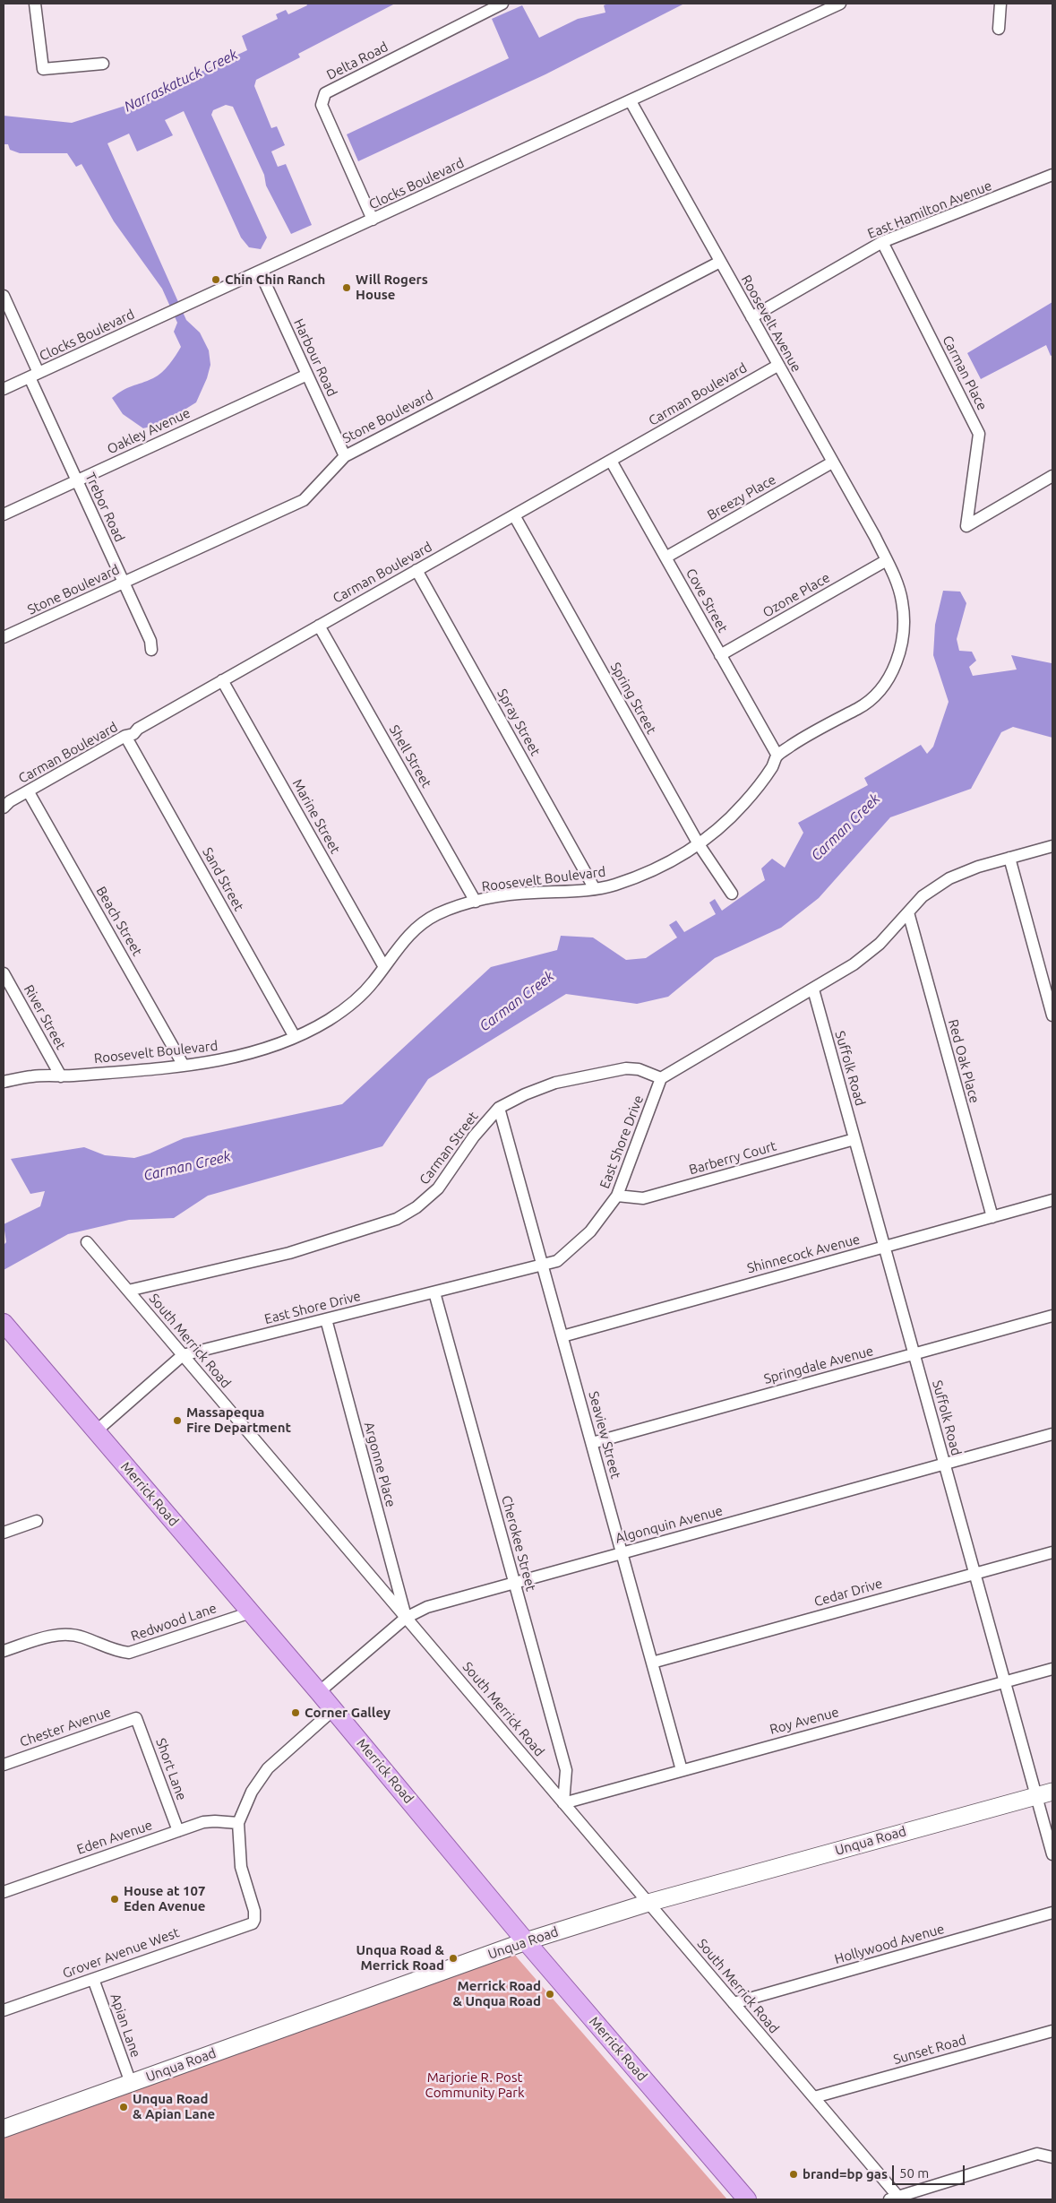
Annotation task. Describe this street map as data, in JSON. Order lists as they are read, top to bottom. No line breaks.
{"streets":{"main road":["Merrick Road"],"street":["Delta Road","Clocks Boulevard","East Hamilton Avenue","Roosevelt Avenue","Harbour Road","Carman Place","Carman Boulevard","Stone Boulevard","Oakley Avenue","Breezy Place","Trebor Road","Ozone Place","Cove Street","Spring Street","Spray Street","Shell Street","Marine Street","Sand Street","Roosevelt Boulevard","Beach Street","River Street","Red Oak Place","Suffolk Road","East Shore Drive","Carman Street","Barberry Court","Shinnecock Avenue","South Merrick Road","Springdale Avenue","Seaview Street","Argonne Place","Algonquin Avenue","Cherokee Street","Cedar Drive","Redwood Lane","Roy Avenue","Chester Avenue","Short Lane","Eden Avenue","Unqua Road","Hollywood Avenue","Grover Avenue West","Apian Lane","Sunset Road"]},"crossings":[["Delta Road","Clocks Boulevard"],["Clocks Boulevard","Roosevelt Avenue"],["Clocks Boulevard","Harbour Road"],["Clocks Boulevard","Trebor Road"],["East Hamilton Avenue","Roosevelt Avenue"],["East Hamilton Avenue","Carman Place"],["Roosevelt Avenue","Carman Boulevard"],["Roosevelt Avenue","Stone Boulevard"],["Roosevelt Avenue","Breezy Place"],["Roosevelt Avenue","Ozone Place"],["Roosevelt Avenue","Roosevelt Boulevard"],["Harbour Road","Stone Boulevard"],["Harbour Road","Oakley Avenue"],["Carman Boulevard","Cove Street"],["Carman Boulevard","Spring Street"],["Carman Boulevard","Spray Street"],["Carman Boulevard","Shell Street"],["Carman Boulevard","Marine Street"],["Carman Boulevard","Sand Street"],["Carman Boulevard","Beach Street"],["Stone Boulevard","Trebor Road"],["Oakley Avenue","Trebor Road"],["Breezy Place","Cove Street"],["Ozone Place","Cove Street"],["Ozone Place","Roosevelt Boulevard"],["Cove Street","Roosevelt Boulevard"],["Spring Street","Roosevelt Boulevard"],["Spray Street","Roosevelt Boulevard"],["Shell Street","Roosevelt Boulevard"],["Marine Street","Roosevelt Boulevard"],["Sand Street","Roosevelt Boulevard"],["Roosevelt Boulevard","Beach Street"],["Roosevelt Boulevard","River Street"],["Red Oak Place","Shinnecock Avenue"],["Suffolk Road","Barberry Court"],["Suffolk Road","Shinnecock Avenue"],["Suffolk Road","Springdale Avenue"],["Suffolk Road","Algonquin Avenue"],["Suffolk Road","Cedar Drive"],["Suffolk Road","Roy Avenue"],["Suffolk Road","Unqua Road"],["East Shore Drive","Carman Street"],["East Shore Drive","Barberry Court"],["East Shore Drive","South Merrick Road"],["East Shore Drive","Seaview Street"],["East Shore Drive","Argonne Place"],["East Shore Drive","Merrick Road"],["East Shore Drive","Cherokee Street"],["Carman Street","South Merrick Road"],["Carman Street","Seaview Street"],["Shinnecock Avenue","Seaview Street"],["South Merrick Road","Argonne Place"],["South Merrick Road","Algonquin Avenue"],["South Merrick Road","Cherokee Street"],["South Merrick Road","Roy Avenue"],["South Merrick Road","Unqua Road"],["South Merrick Road","Hollywood Avenue"],["South Merrick Road","Sunset Road"],["Springdale Avenue","Seaview Street"],["Seaview Street","Algonquin Avenue"],["Seaview Street","Cedar Drive"],["Seaview Street","Roy Avenue"],["Argonne Place","Algonquin Avenue"],["Merrick Road","Algonquin Avenue"],["Merrick Road","Redwood Lane"],["Merrick Road","Unqua Road"],["Algonquin Avenue","Cherokee Street"],["Cherokee Street","Roy Avenue"],["Chester Avenue","Short Lane"],["Short Lane","Eden Avenue"],["Eden Avenue","Grover Avenue West"],["Unqua Road","Apian Lane"],["Grover Avenue West","Apian Lane"]],"water":["Narraskatuck Creek","Carman Creek"],"parks":["Marjorie R. Post Community Park"],"places":["Chin Chin Ranch","Will Rogers House","Massapequa Fire Department","Corner Galley","House at 107 Eden Avenue","Unqua Road & Merrick Road","Merrick Road & Unqua Road","Unqua Road & Apian Lane","brand=bp gas"],"scale_bar":"50 m"}
